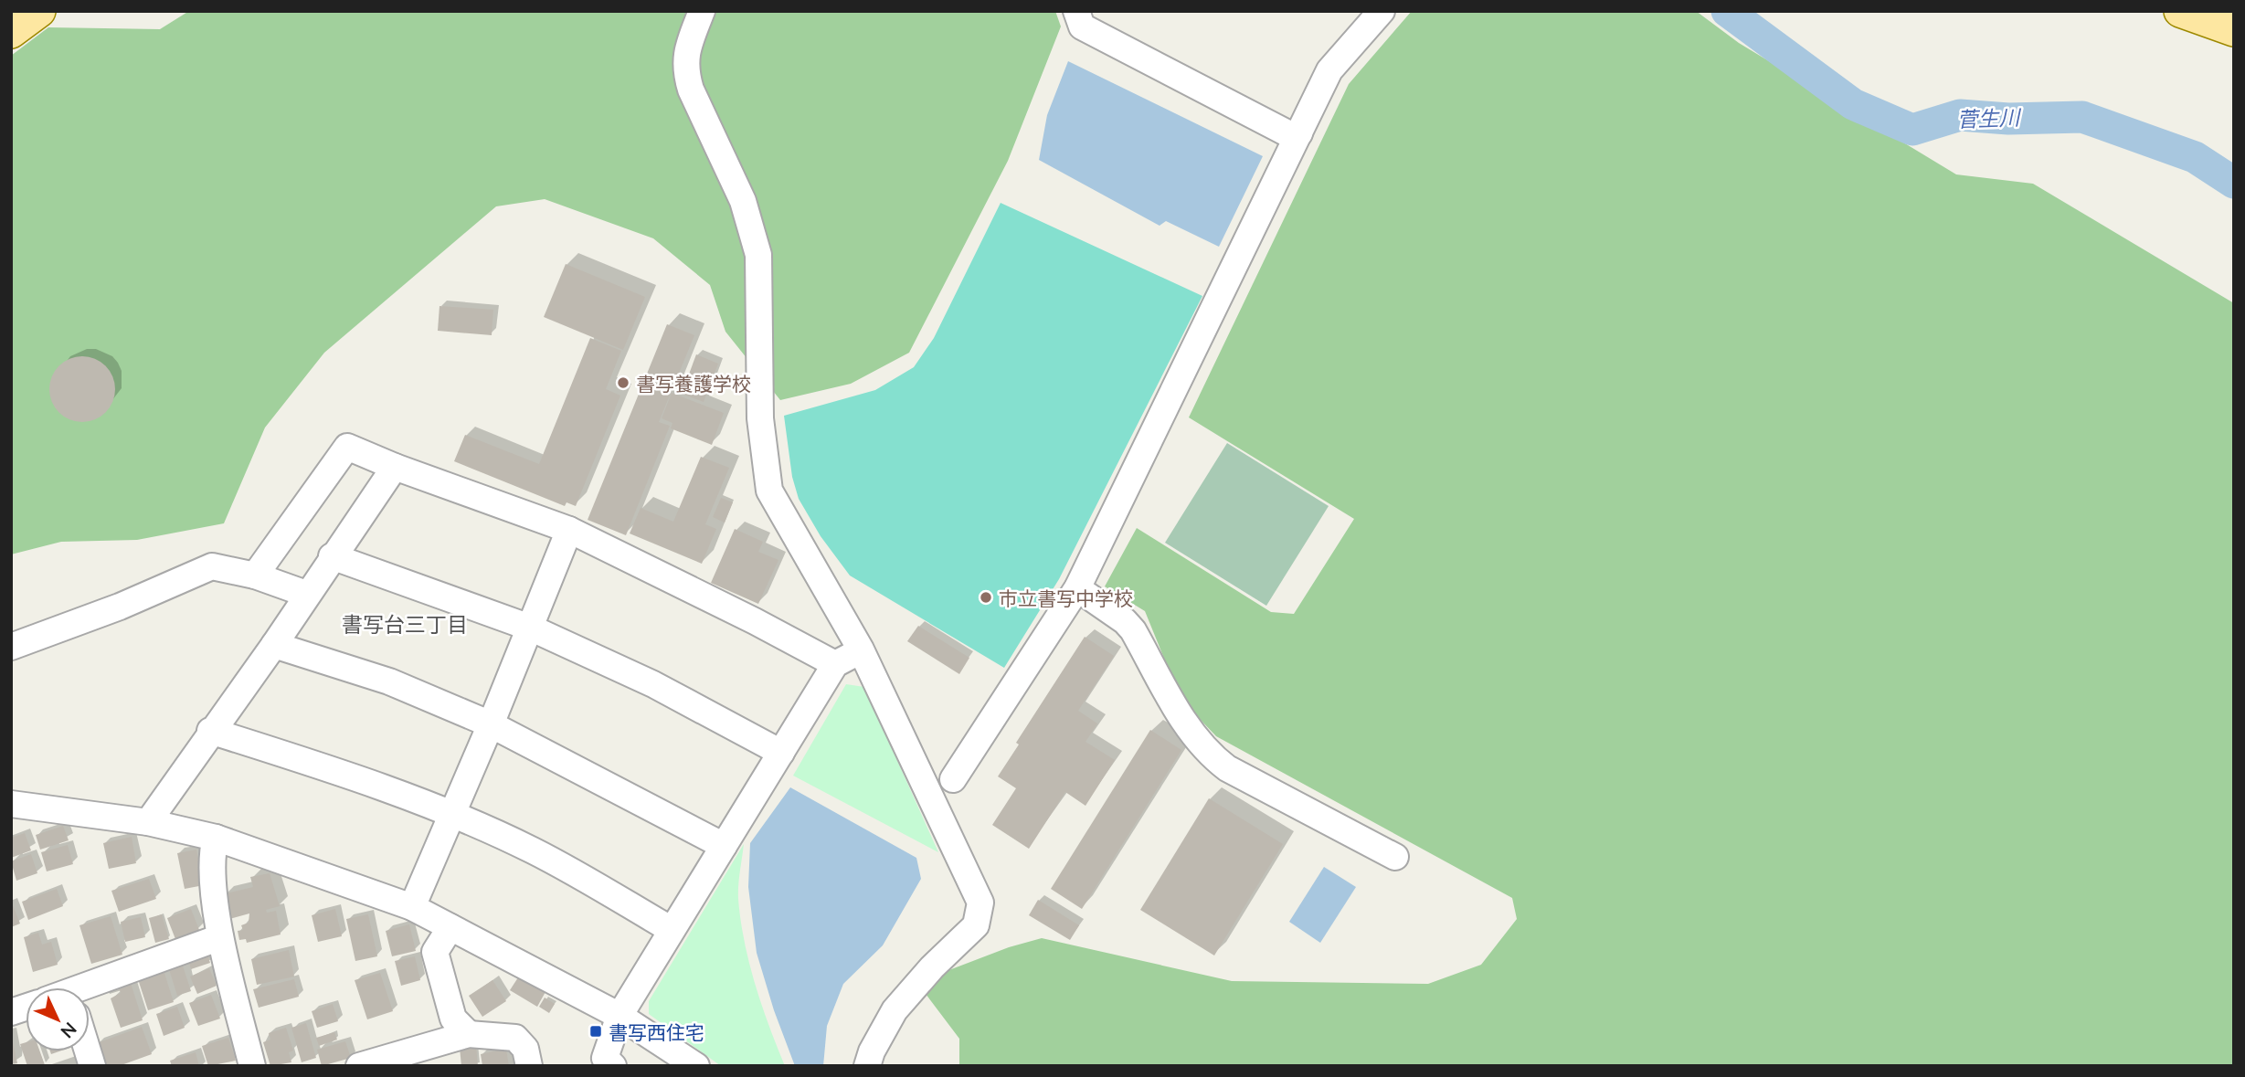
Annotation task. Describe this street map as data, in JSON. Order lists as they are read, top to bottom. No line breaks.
{"districts":["書写台三丁目"],"water":["菅生川"],"places":{"other":["書写養護学校","市立書写中学校"],"transit":["書写西住宅"]},"north":"bottom right"}
